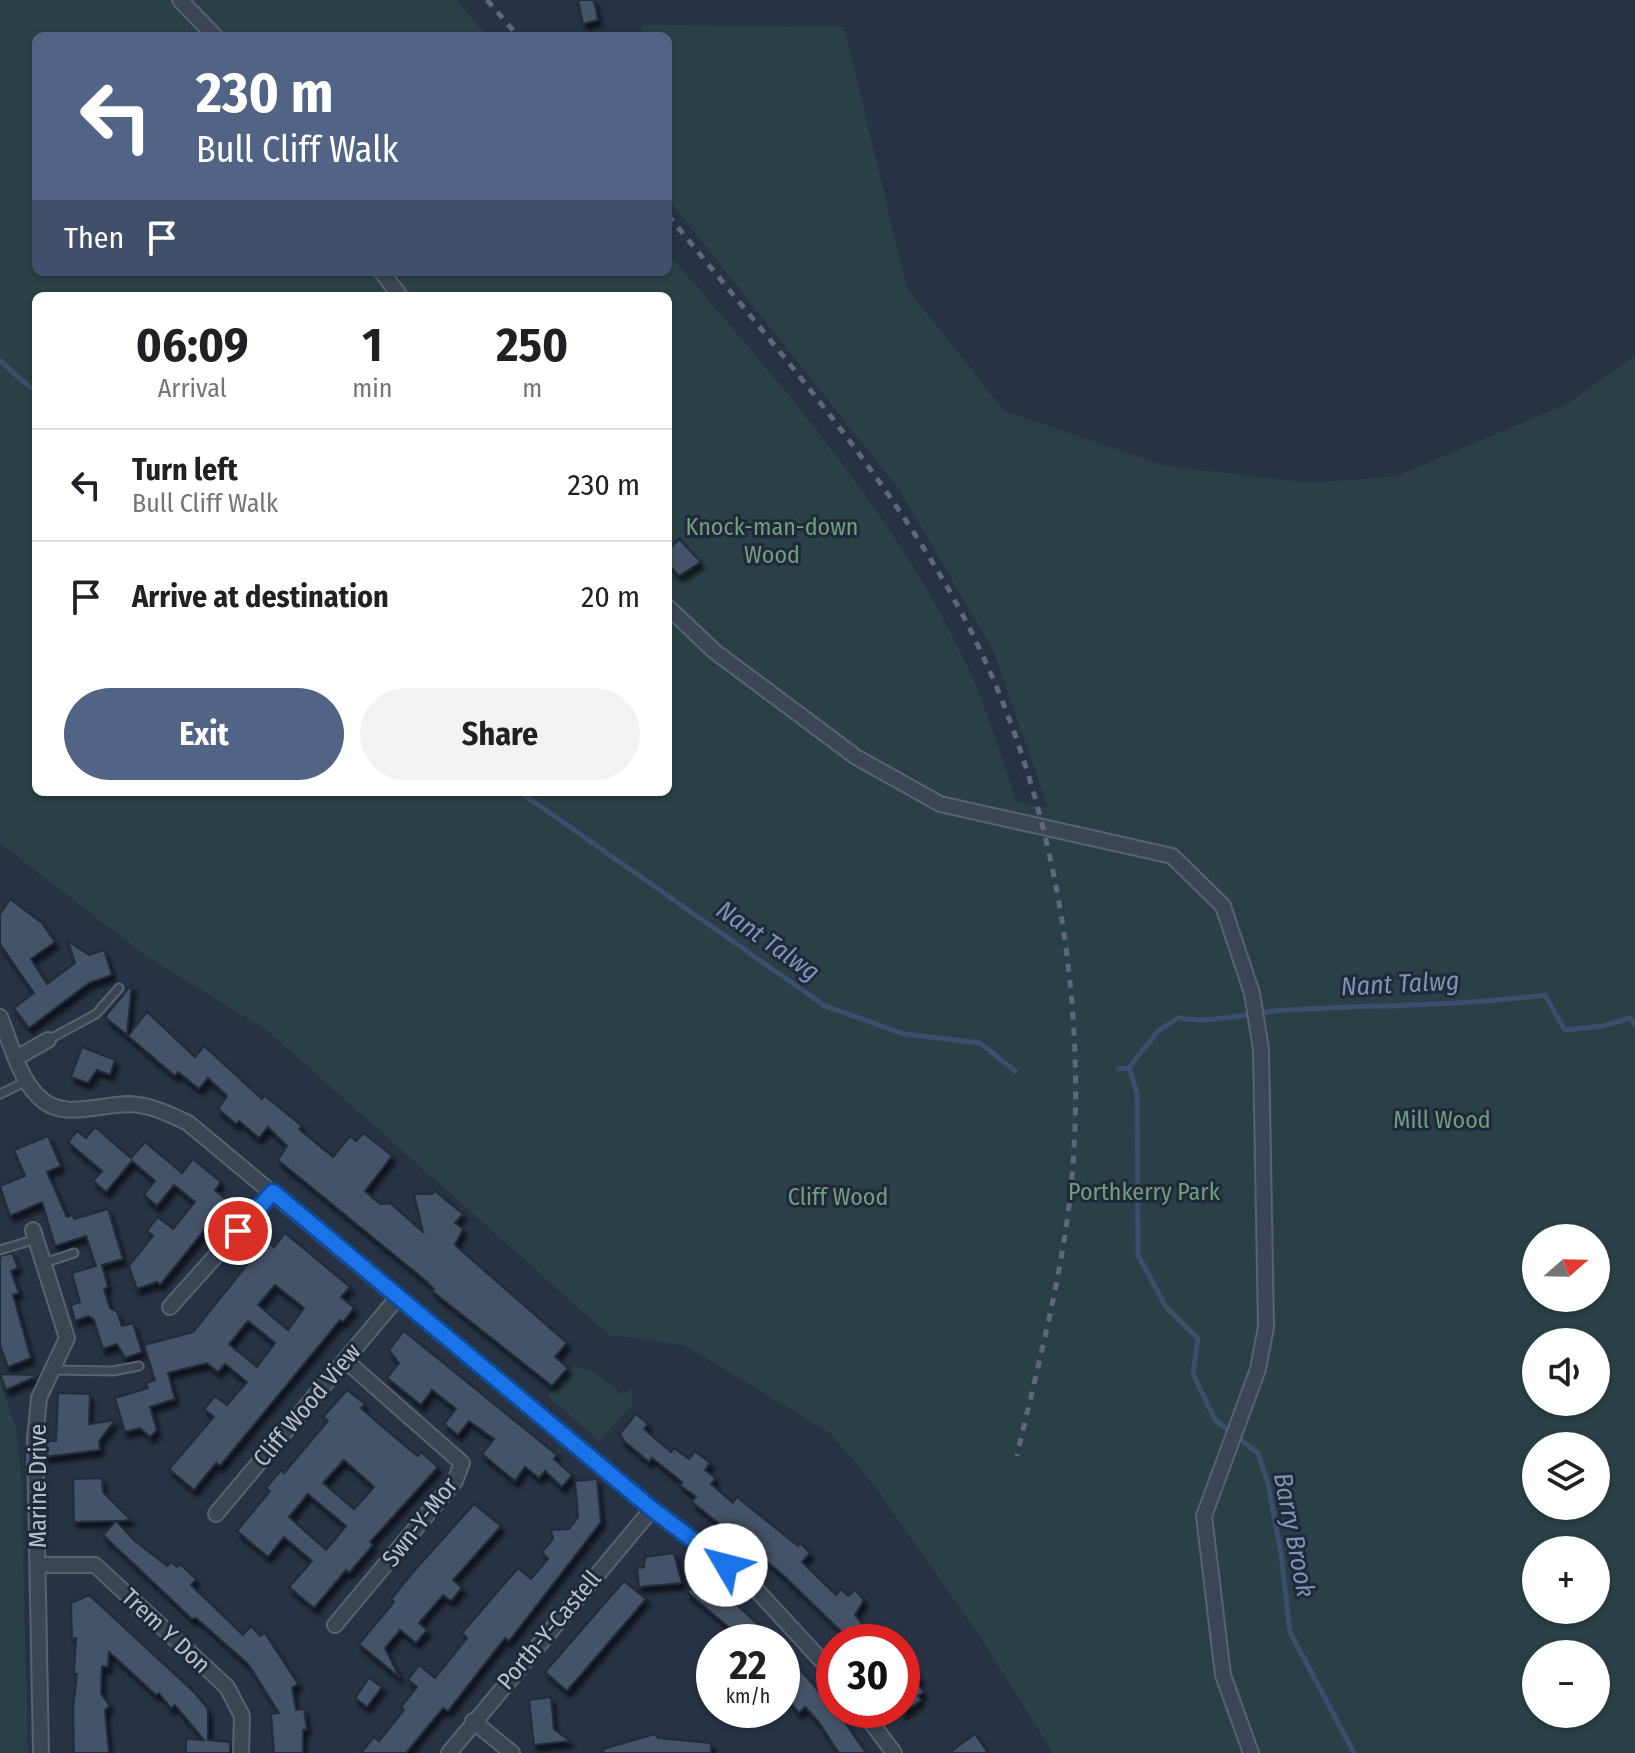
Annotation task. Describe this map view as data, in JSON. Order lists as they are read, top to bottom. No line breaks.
{"streets":{"street":["Cliff Wood View","Marine Drive","Swn-Y-Mor","Porth-Y-Castell","Trem Y Don"]},"crossings":[["Cliff Wood View","Swn-Y-Mor"],["Marine Drive","Trem Y Don"]],"water":["Nant Talwg","Barry Brook"],"parks":["Knock-man-down Wood","Mill Wood","Porthkerry Park","Cliff Wood"],"north":"right","page":{"turn":["230 m","Bull Cliff Walk"],"then":"Then","eta":["06:09","Arrival","1","min","250","m"],"list":[{"name":"Turn left","note":"Bull Cliff Walk","value":"230 m"},{"name":"Arrive at destination","value":"20 m"}],"buttons":["Exit","Share"],"map_buttons":["+","−"],"speed":"22 km/h","limit":"30"}}
